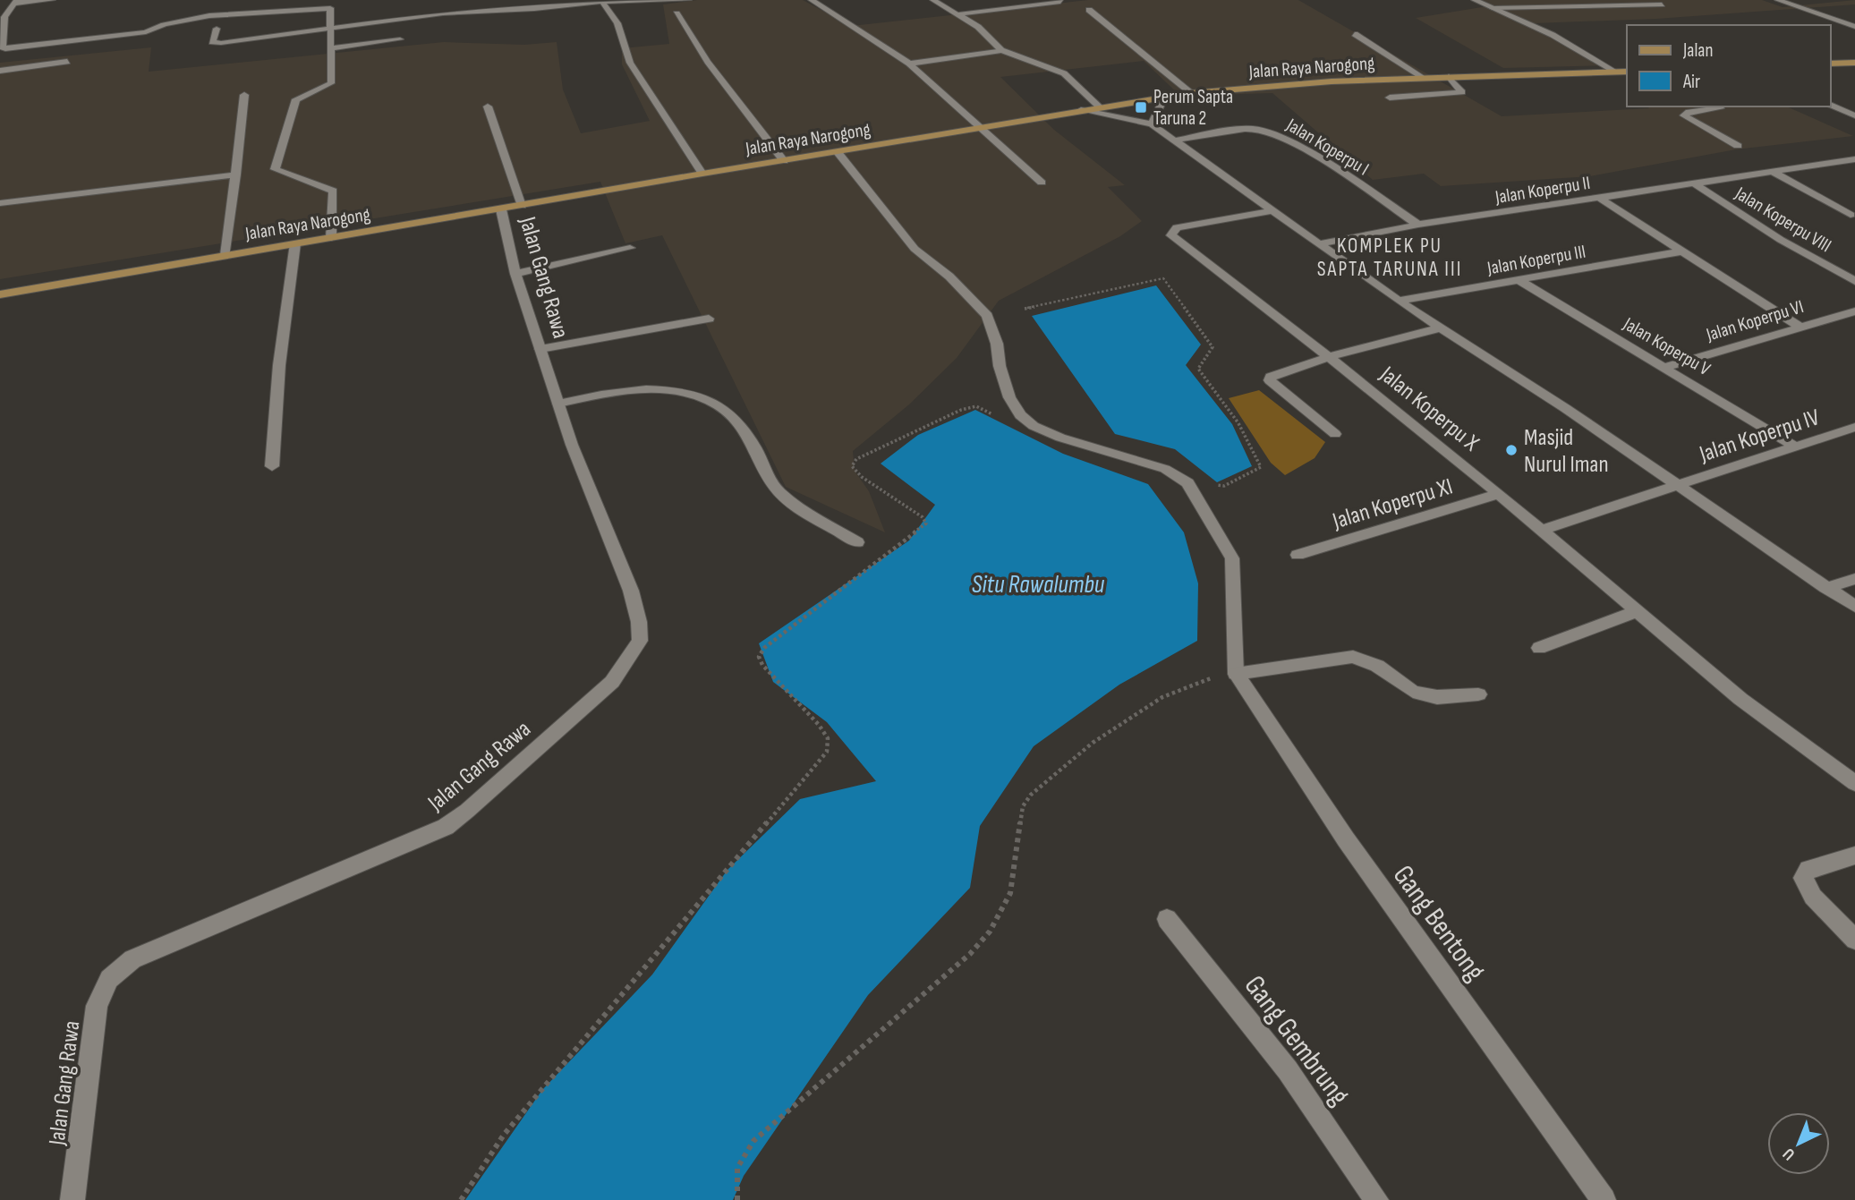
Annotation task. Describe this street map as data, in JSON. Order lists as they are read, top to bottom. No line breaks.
{"streets":{"main road":["Jalan Raya Narogong"],"street":["Jalan Koperpu I","Jalan Koperpu II","Jalan Koperpu VIII","Jalan Koperpu III","Jalan Gang Rawa","Jalan Koperpu VI","Jalan Koperpu V","Jalan Koperpu X","Jalan Koperpu IV","Jalan Koperpu XI","Gang Bentong","Gang Gembrung"]},"crossings":[["Jalan Raya Narogong","Jalan Gang Rawa"],["Jalan Koperpu I","Jalan Koperpu II"],["Jalan Koperpu II","Jalan Koperpu VIII"],["Jalan Koperpu III","Jalan Koperpu V"],["Jalan Koperpu VI","Jalan Koperpu V"],["Jalan Koperpu V","Jalan Koperpu IV"],["Jalan Koperpu X","Jalan Koperpu IV"],["Jalan Koperpu X","Jalan Koperpu XI"]],"districts":["KOMPLEK PU SAPTA TARUNA III"],"water":["Situ Rawalumbu"],"places":{"transit":["Perum Sapta Taruna 2"],"other":["Masjid Nurul Iman"]},"legend":["Jalan","Air"],"north":"bottom left"}
